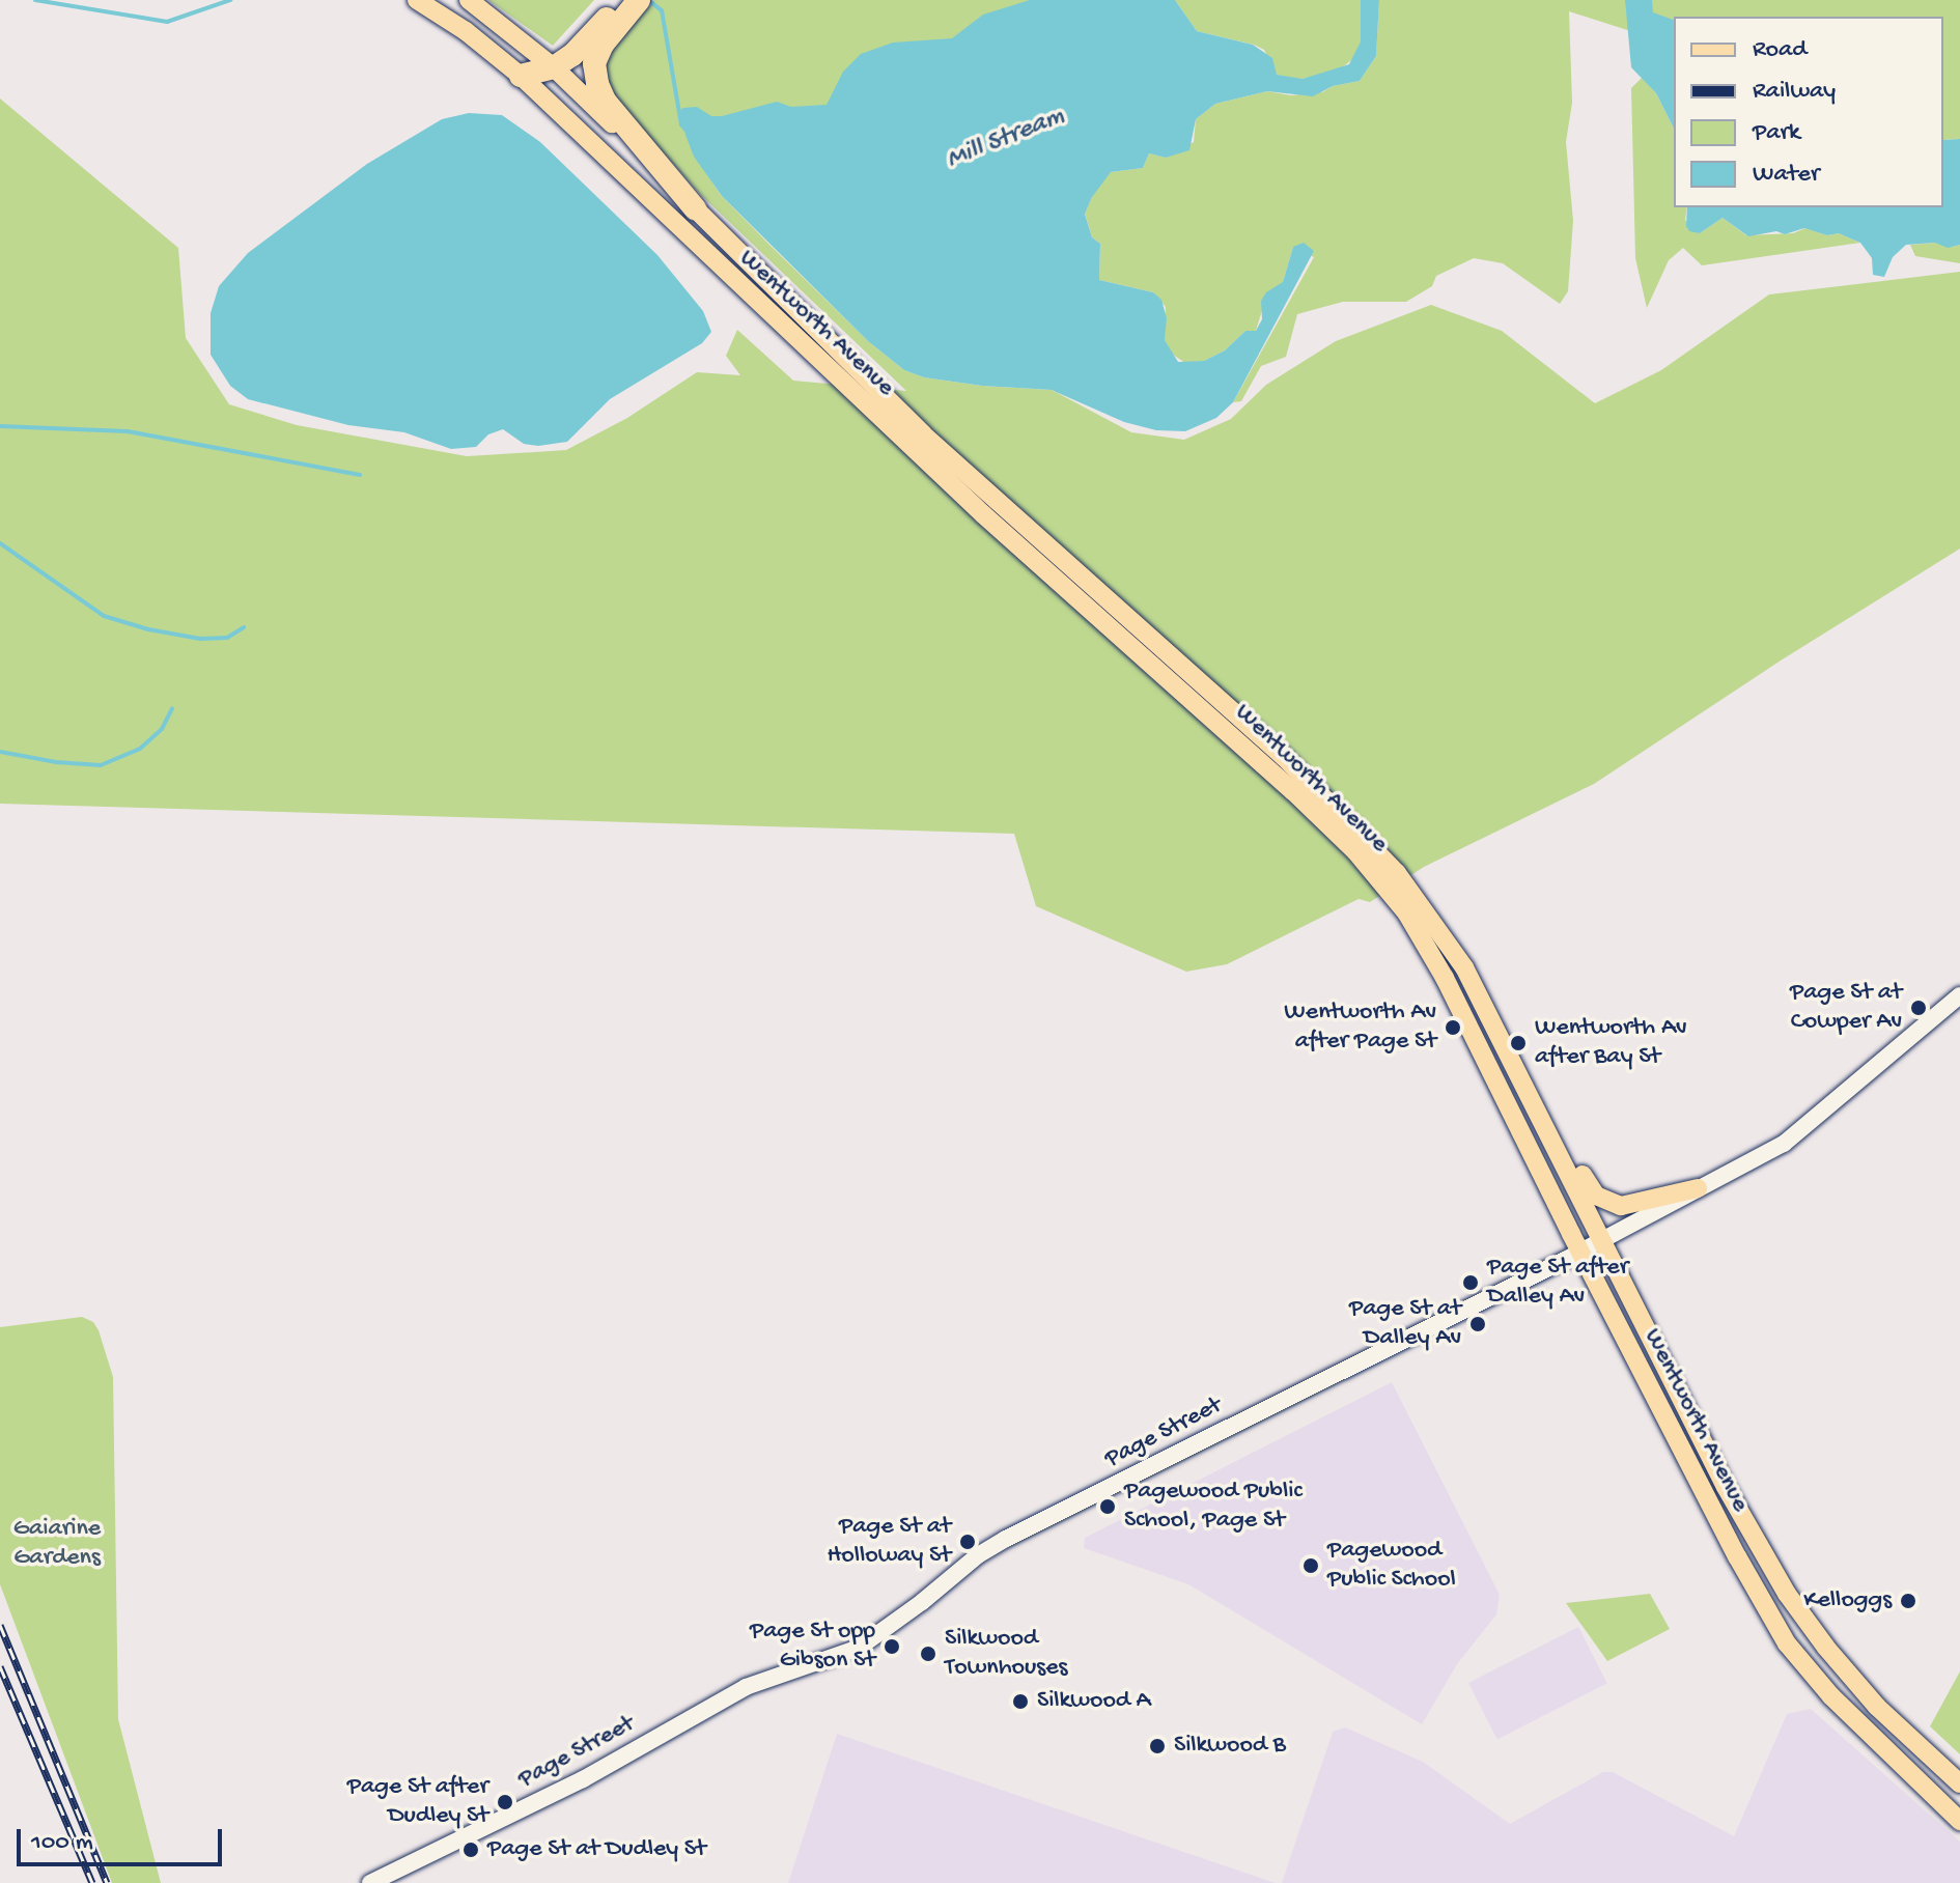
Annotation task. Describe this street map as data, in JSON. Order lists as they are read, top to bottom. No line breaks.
{"streets":{"main road":["Wentworth Avenue","Page Street"]},"crossings":[["Wentworth Avenue","Page Street"]],"water":["Mill Stream"],"parks":["Gaiarine Gardens"],"places":["Page St at Cowper Av","Wentworth Av after Page St","Wentworth Av after Bay St","Page St after Dalley Av","Page St at Dalley Av","Pagewood Public School, Page St","Page St at Holloway St","Pagewood Public School","Kelloggs","Page St opp Gibson St","Silkwood Townhouses","Silkwood A","Silkwood B","Page St after Dudley St","Page St at Dudley St"],"legend":["Road","Railway","Park","Water"],"scale_bar":"100 m"}
